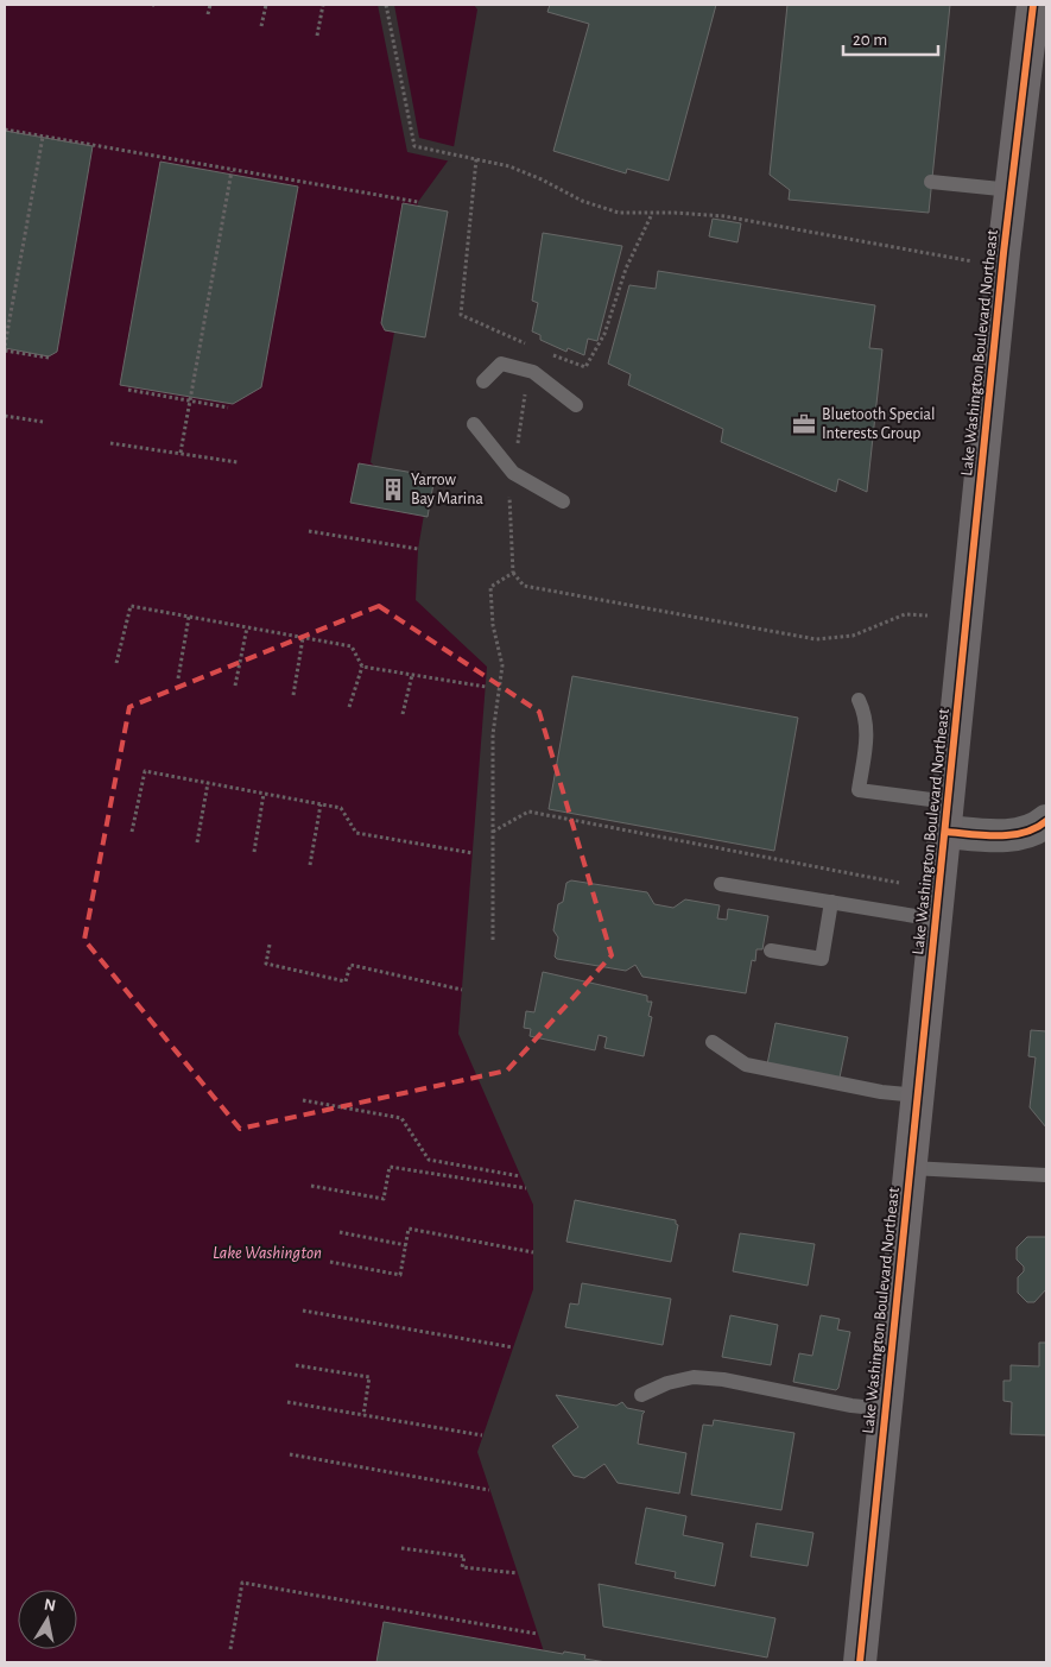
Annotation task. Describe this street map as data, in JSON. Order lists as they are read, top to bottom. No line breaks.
{"streets":{"main road":["Lake Washington Boulevard Northeast"]},"water":["Lake Washington"],"places":{"office":["Bluetooth Special Interests Group"],"building":["Yarrow Bay Marina"]},"scale_bar":"20 m","north":"top"}
